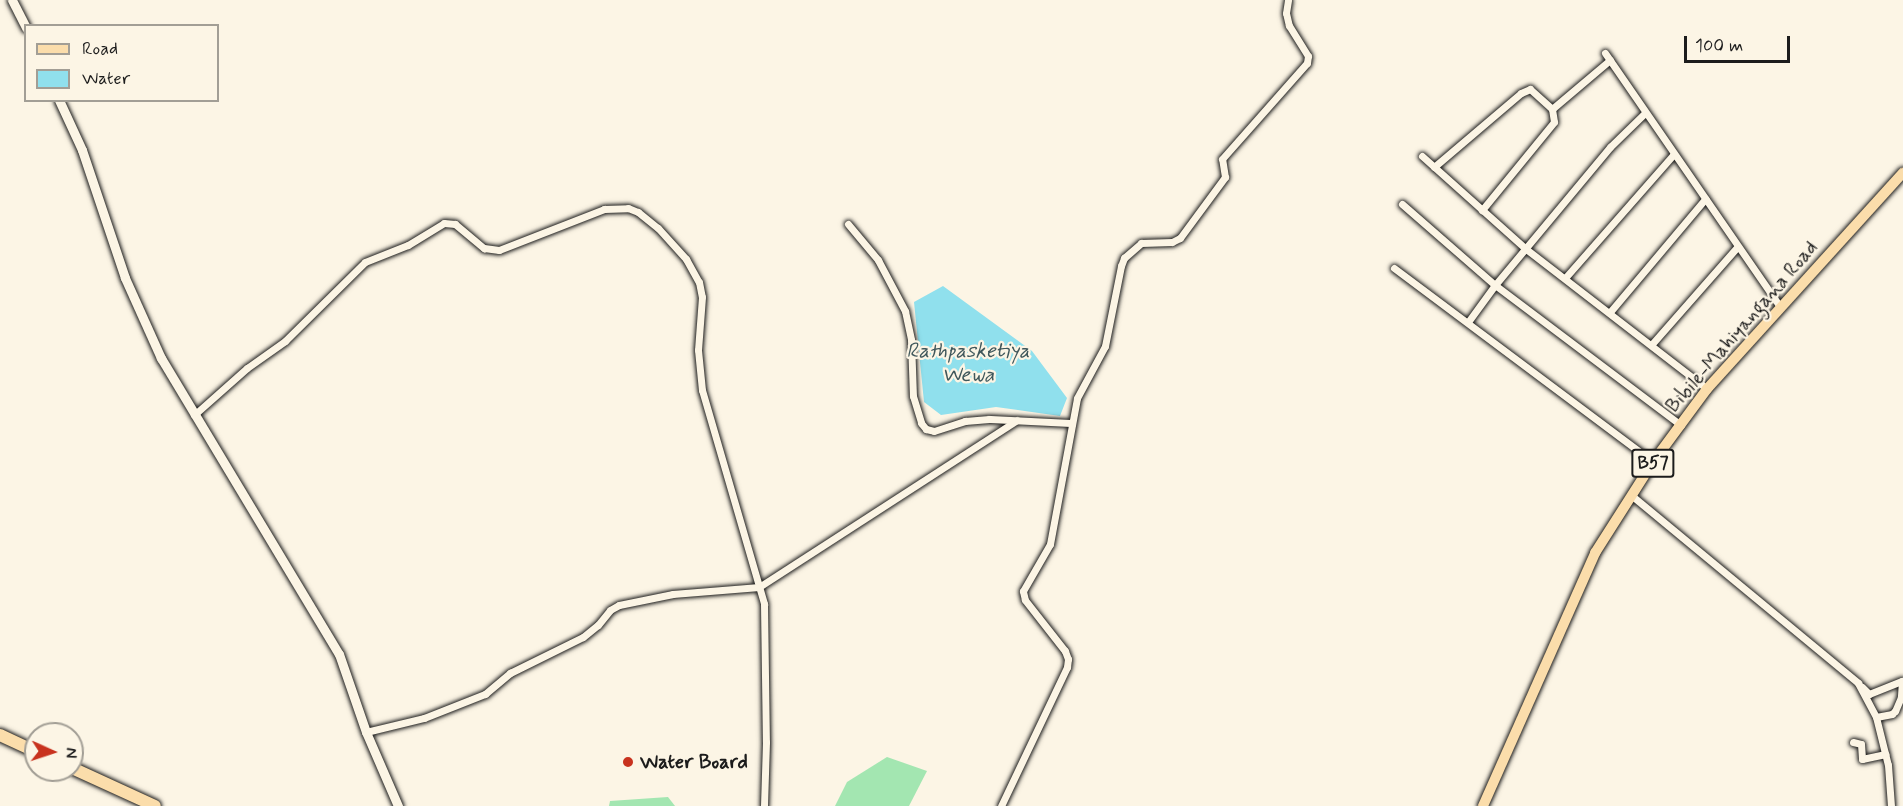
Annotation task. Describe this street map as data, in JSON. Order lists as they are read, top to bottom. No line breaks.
{"streets":{"main road":["Bibile-Mahiyangana Road","B57"]},"water":["Rathpasketiya Wewa"],"places":["Water Board"],"legend":["Road","Water"],"scale_bar":"100 m","north":"right"}
